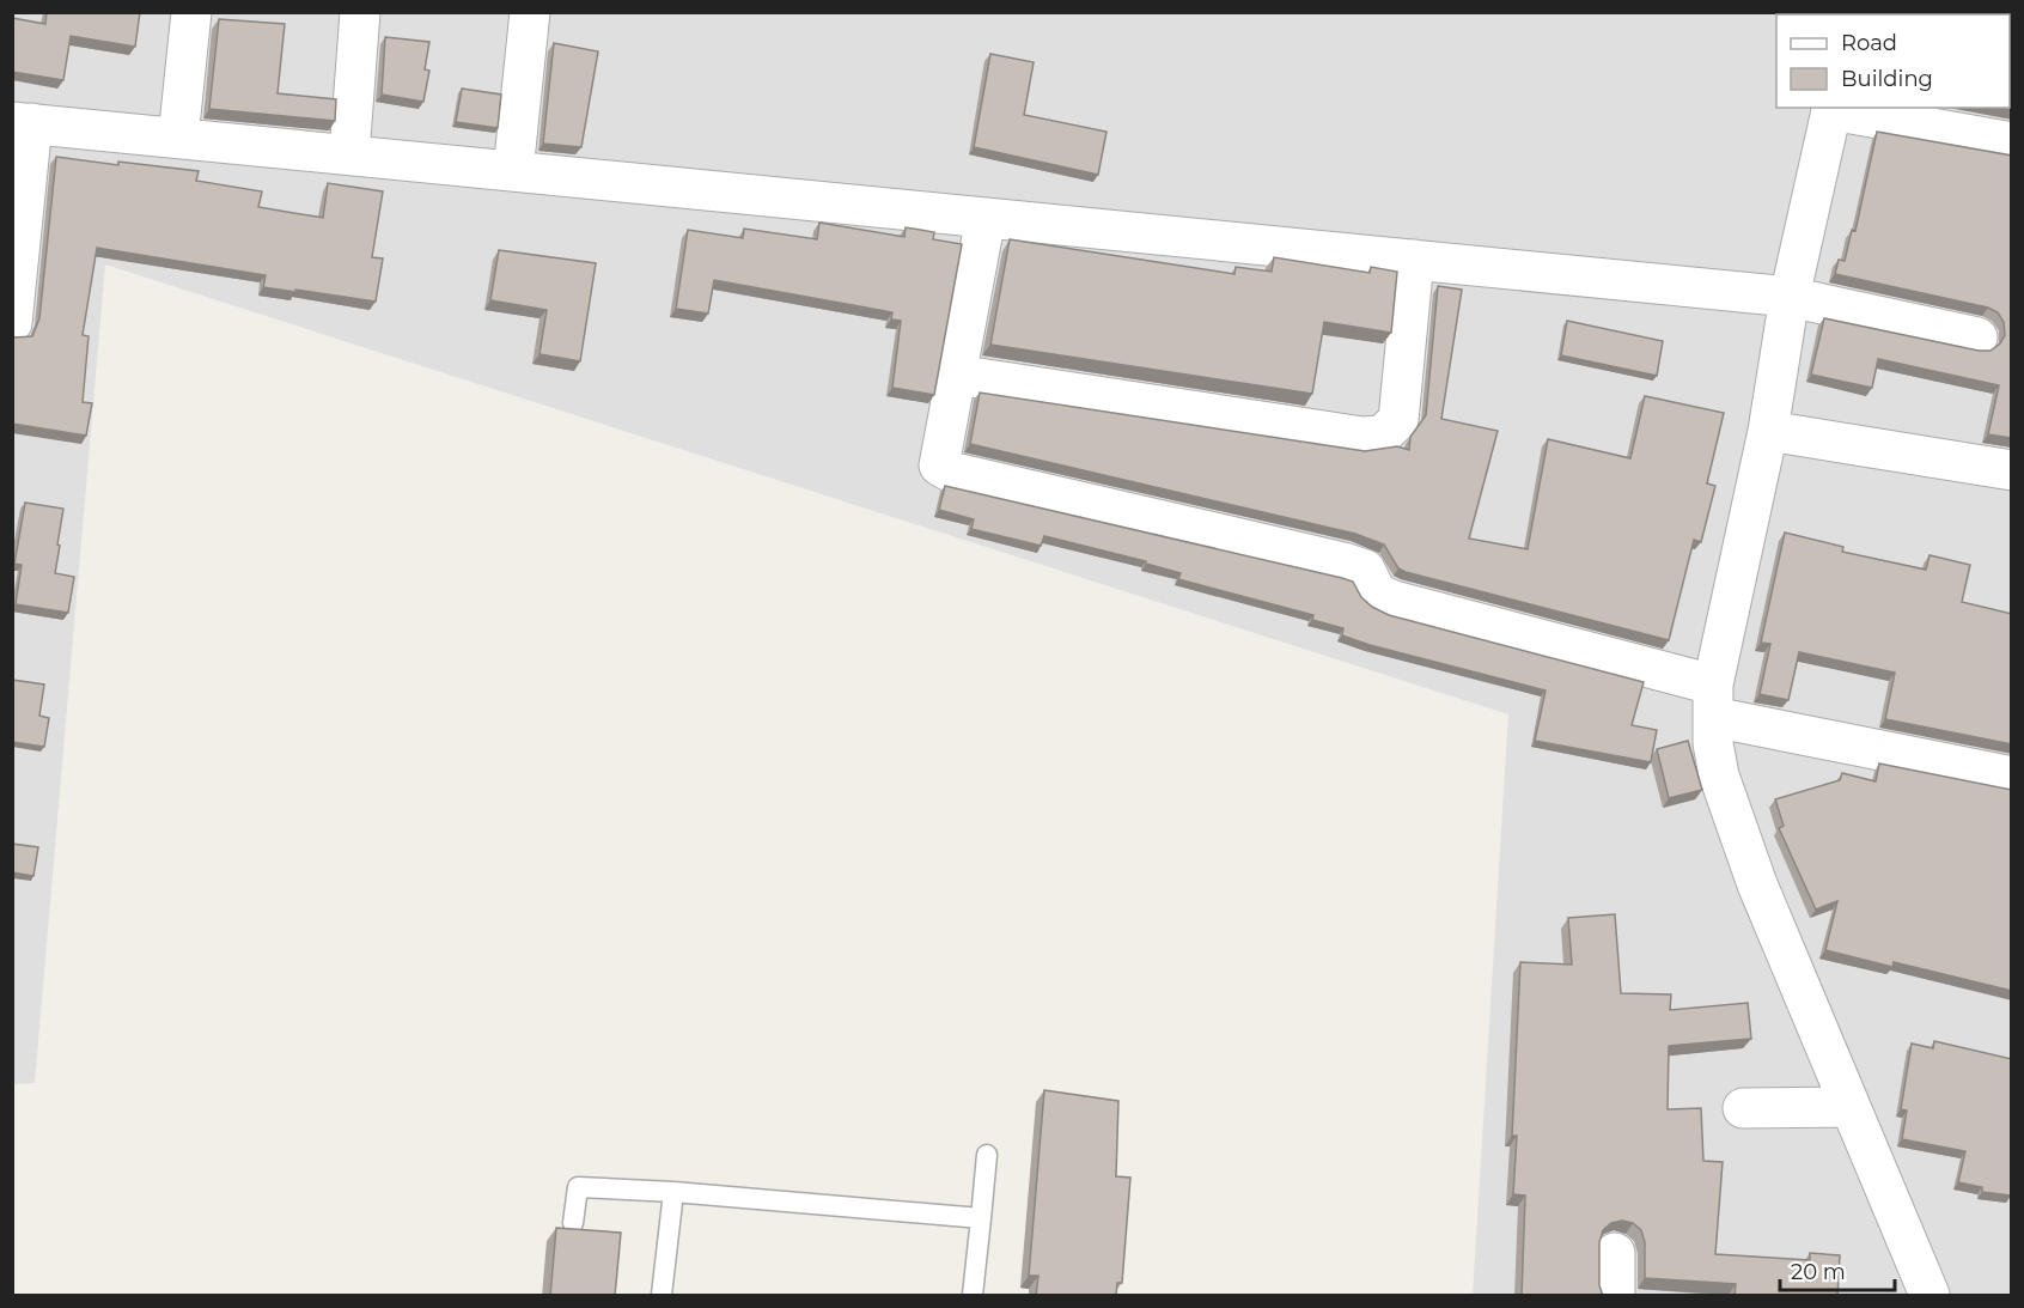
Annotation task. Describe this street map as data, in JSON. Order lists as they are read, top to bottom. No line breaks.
{"legend":["Road","Building"],"scale_bar":"20 m"}
